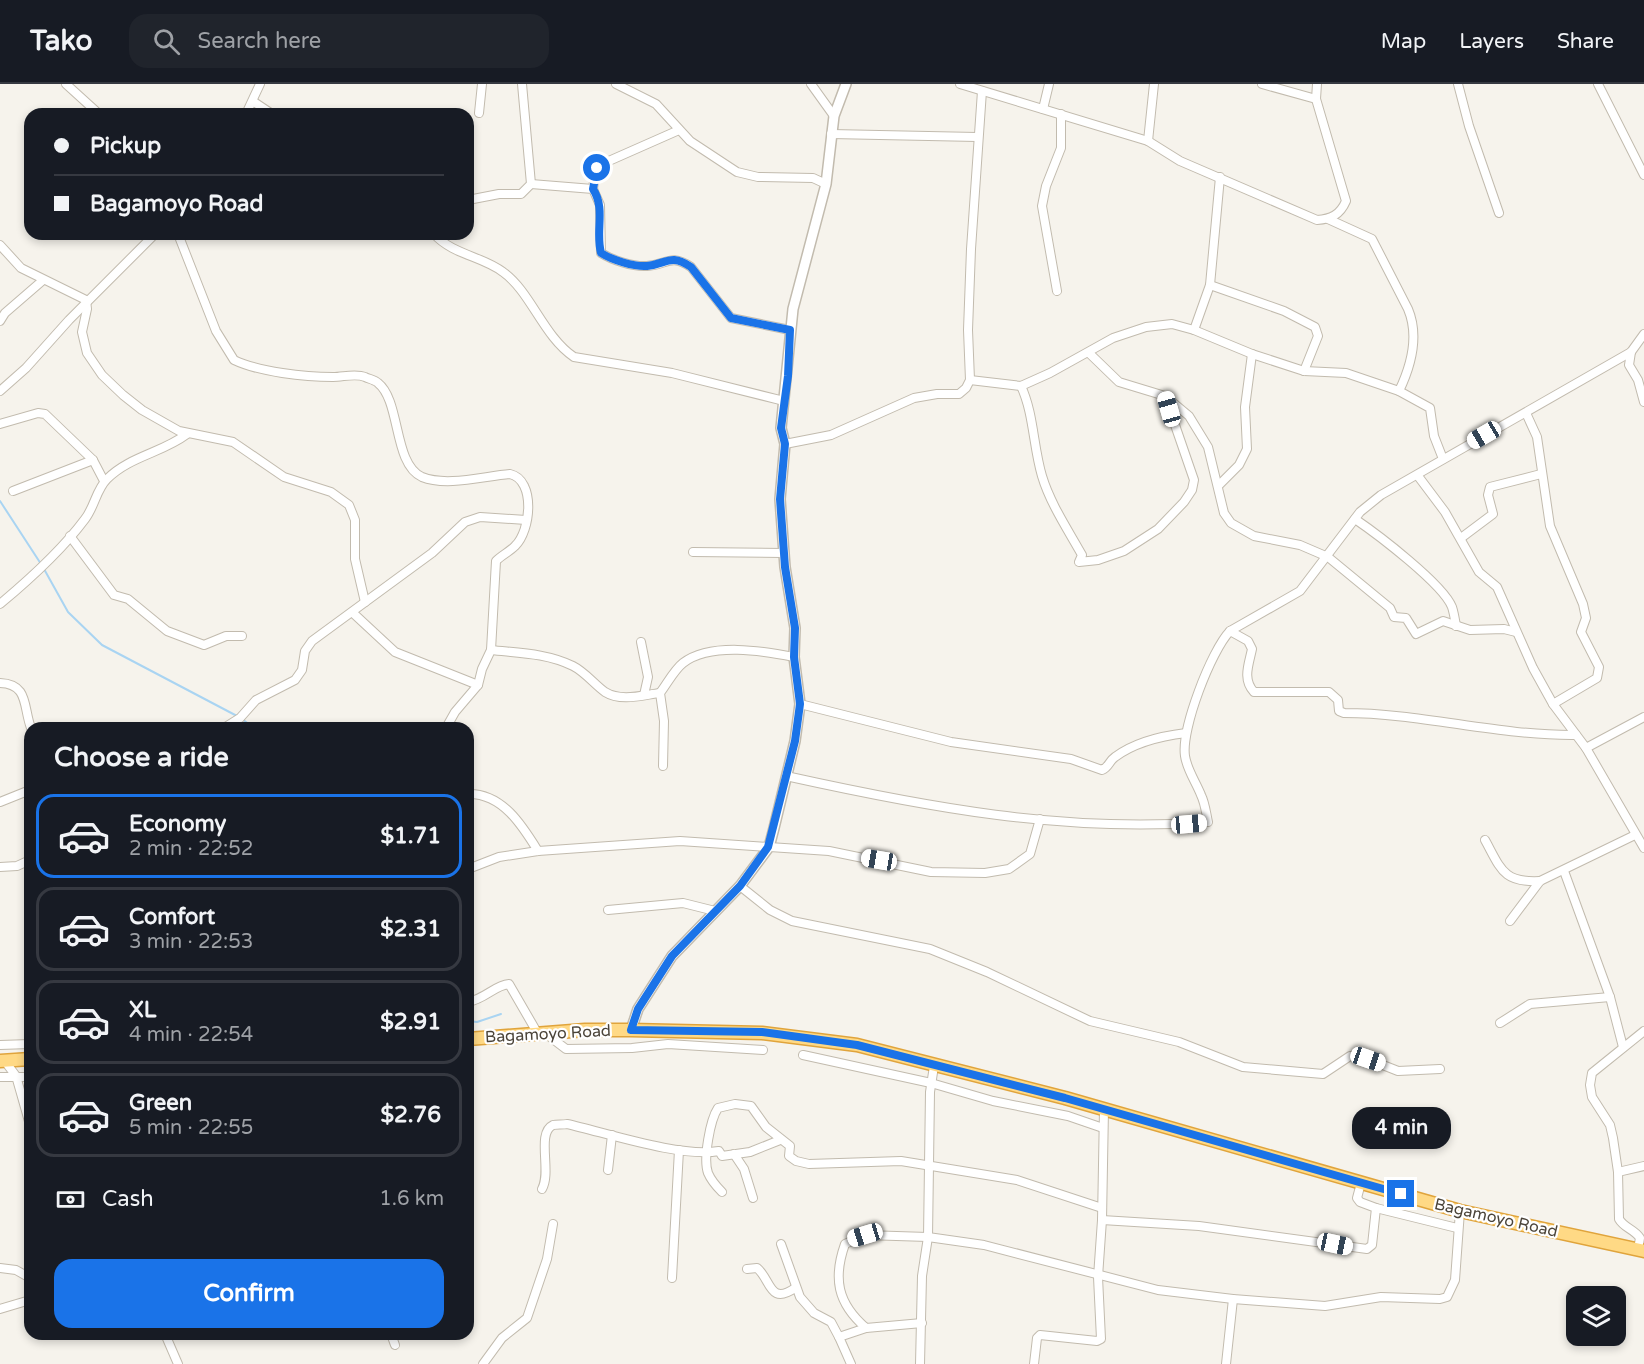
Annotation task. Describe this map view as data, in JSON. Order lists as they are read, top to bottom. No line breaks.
{"streets":{"highway":["Bagamoyo Road"]},"page":{"header":"Tako","search":"Search here","nav":["Map","Layers","Share"],"banner":["Pickup","Bagamoyo Road"],"heading":"Choose a ride","list":[{"name":"Economy","note":"2 min · 22:52","value":"$1.71"},{"name":"Comfort","note":"3 min · 22:53","value":"$2.31"},{"name":"XL","note":"4 min · 22:54","value":"$2.91"},{"name":"Green","note":"5 min · 22:55","value":"$2.76"}],"bubble":"4 min","pay":["Cash","1.6 km"],"buttons":"Confirm"}}
